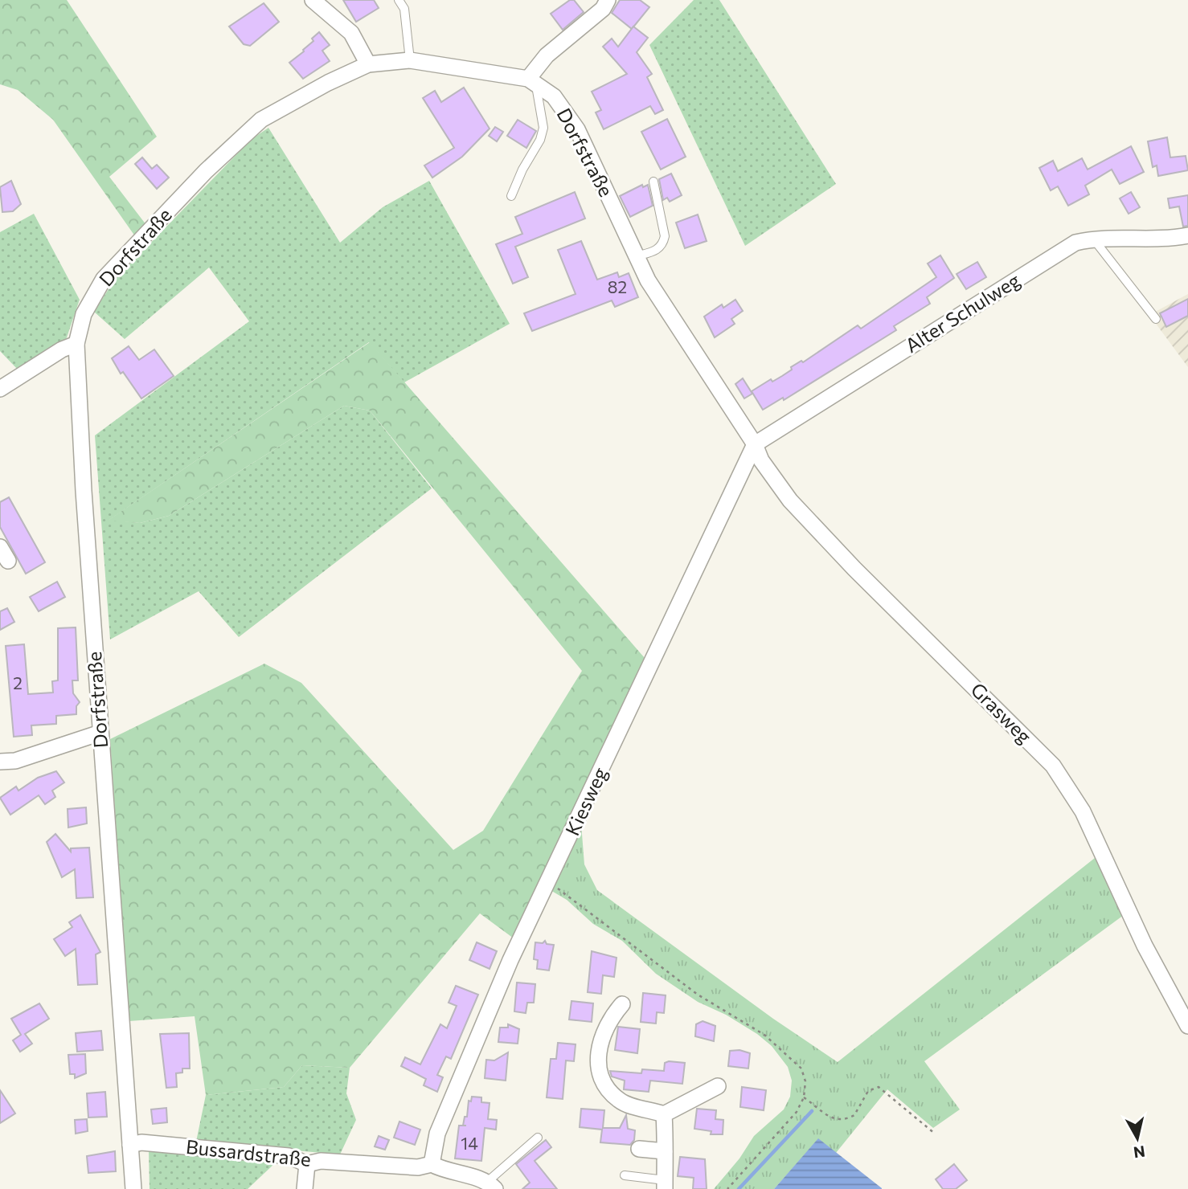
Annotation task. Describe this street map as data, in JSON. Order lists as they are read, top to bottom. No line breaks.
{"streets":{"street":["Dorfstraße","Alter Schulweg","Grasweg","Kiesweg","Bussardstraße"]},"crossings":[["Dorfstraße","Alter Schulweg"],["Dorfstraße","Grasweg"],["Dorfstraße","Kiesweg"],["Dorfstraße","Bussardstraße"],["Alter Schulweg","Grasweg"],["Alter Schulweg","Kiesweg"],["Grasweg","Kiesweg"],["Kiesweg","Bussardstraße"]],"house_numbers":["82","2","14"],"north":"bottom"}
